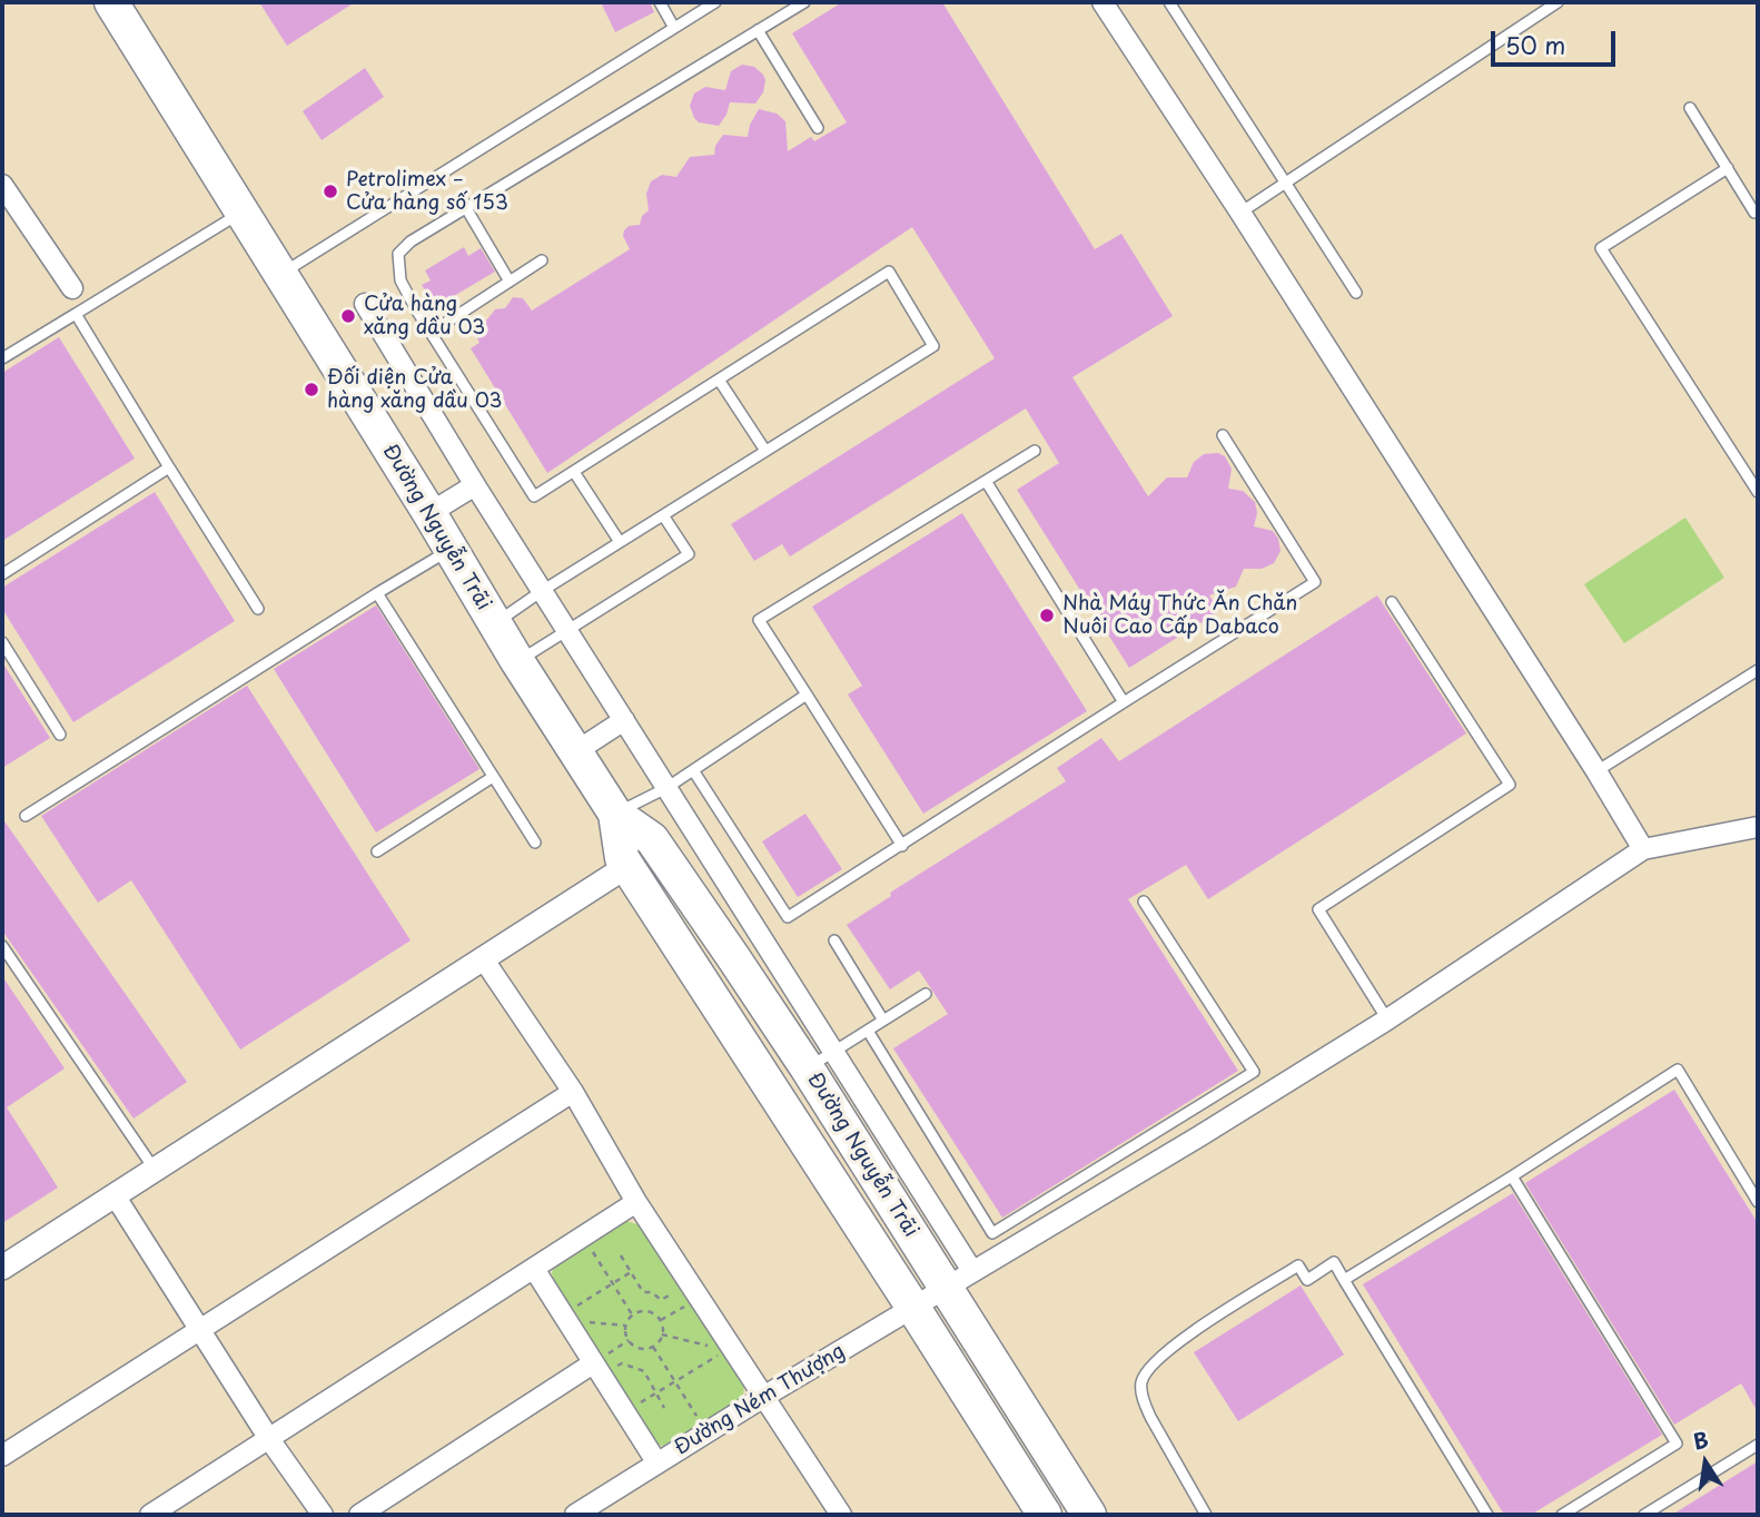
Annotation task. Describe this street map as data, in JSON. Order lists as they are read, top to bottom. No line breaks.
{"streets":{"highway":["Đường Nguyễn Trãi"],"street":["Đường Ném Thượng"]},"crossings":[["Đường Nguyễn Trãi","Đường Ném Thượng"]],"places":["Petrolimex – Cửa hàng số 153","Cửa hàng xăng dầu 03","Đối diện Cửa hàng xăng dầu 03","Nhà Máy Thức Ăn Chăn Nuôi Cao Cấp Dabaco"],"scale_bar":"50 m","north":"top"}
